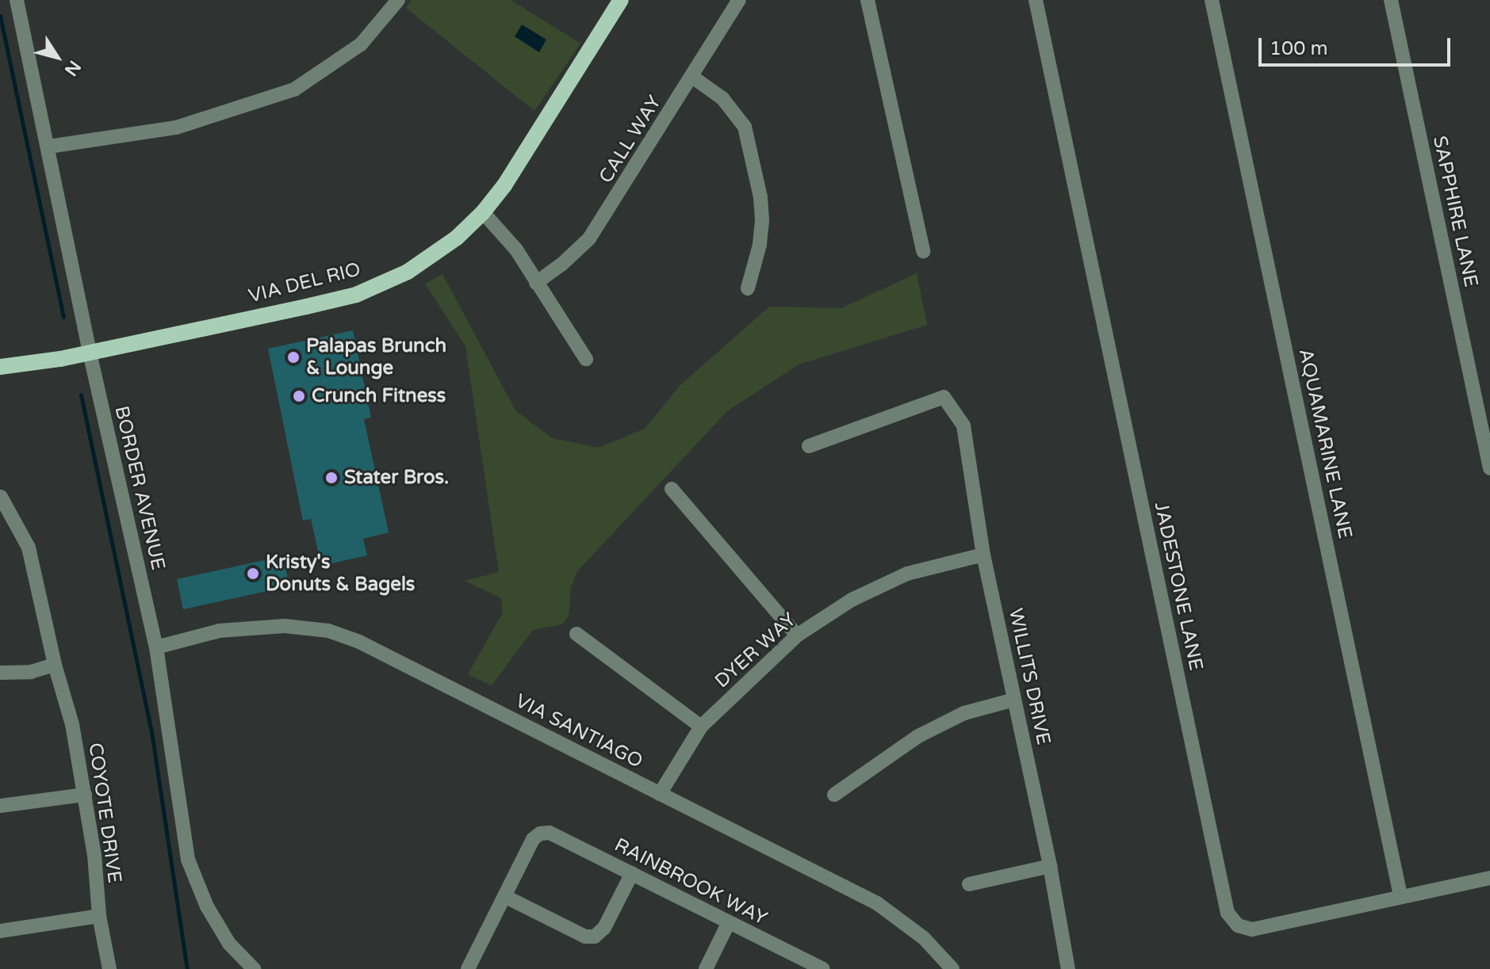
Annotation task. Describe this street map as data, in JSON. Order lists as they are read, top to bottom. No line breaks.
{"streets":{"main road":["VIA DEL RIO"],"street":["CALL WAY","SAPPHIRE LANE","AQUAMARINE LANE","BORDER AVENUE","JADESTONE LANE","DYER WAY","WILLITS DRIVE","VIA SANTIAGO","COYOTE DRIVE","RAINBROOK WAY"]},"crossings":[["VIA DEL RIO","BORDER AVENUE"],["AQUAMARINE LANE","JADESTONE LANE"],["BORDER AVENUE","VIA SANTIAGO"],["DYER WAY","WILLITS DRIVE"],["DYER WAY","VIA SANTIAGO"]],"places":["Palapas Brunch & Lounge","Crunch Fitness","Stater Bros.","Kristy's Donuts & Bagels"],"scale_bar":"100 m","north":"bottom right"}
